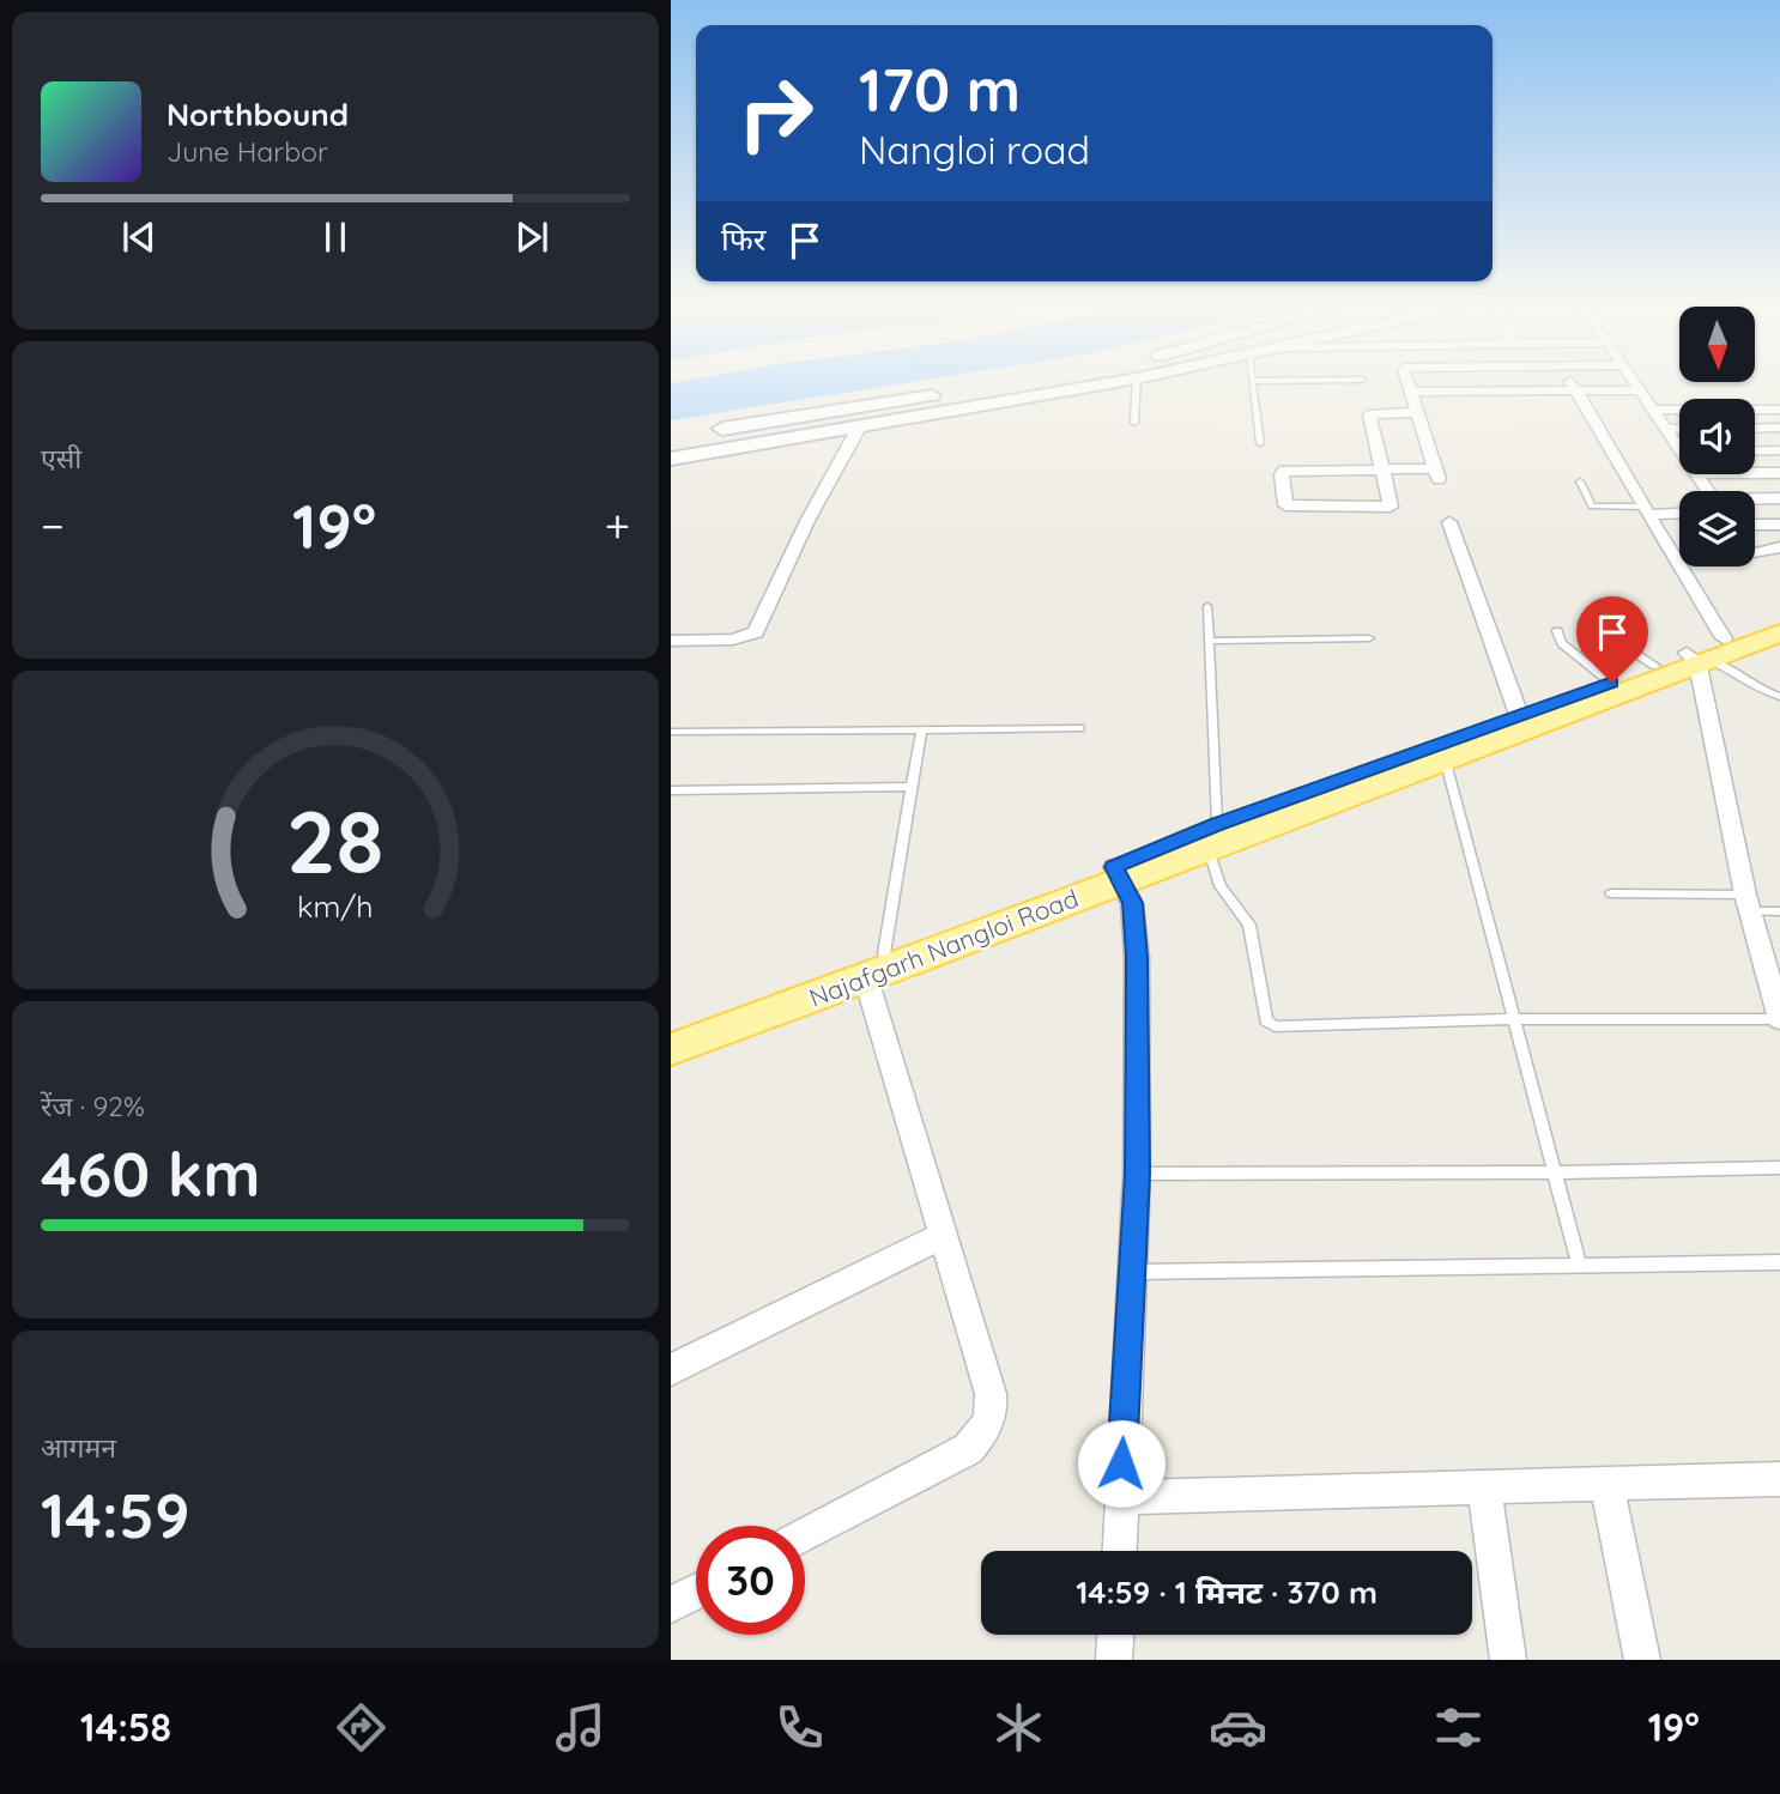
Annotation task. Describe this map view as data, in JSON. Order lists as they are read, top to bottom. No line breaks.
{"streets":{"main road":["Najafgarh Nangloi Road"]},"north":"bottom","page":{"turn":["170 m","Nangloi road"],"song":["Northbound","June Harbor"],"then":"फिर","tile":["एसी",["रेंज · 92%","460 km"],["आगमन","14:59"]],"heat":["−","19°","+"],"limit":"30","trip":"14:59 · 1 मिनट · 370 m","tabs":["14:58","19°"],"gauge":["28","km/h"]}}
